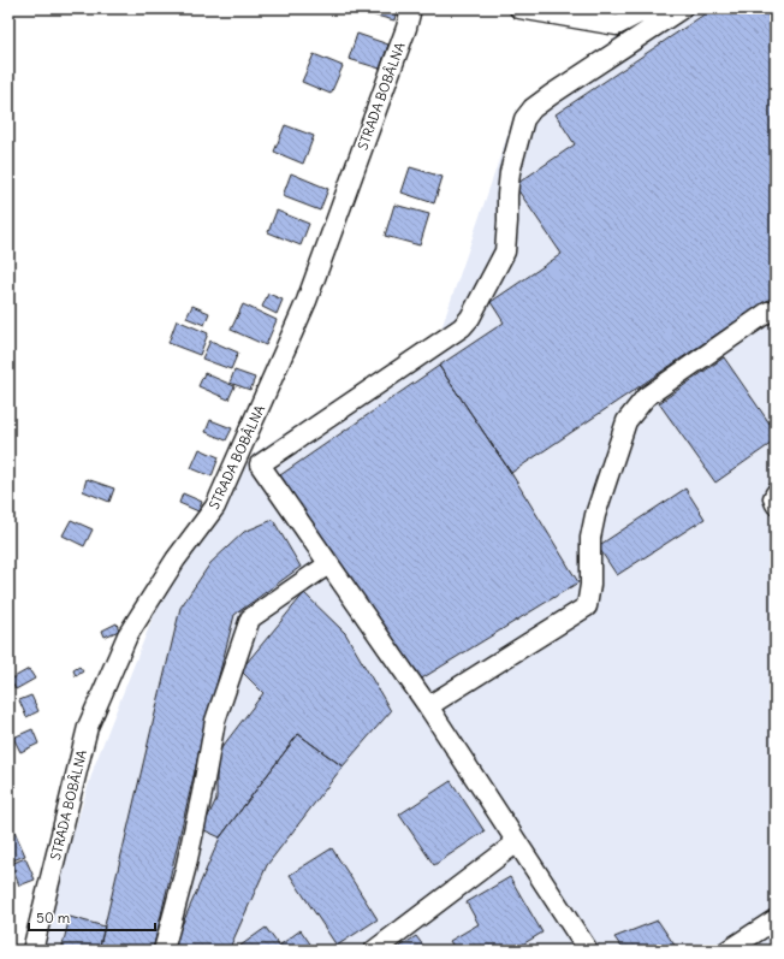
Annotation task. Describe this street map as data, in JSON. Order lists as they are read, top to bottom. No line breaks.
{"streets":{"street":["STRADA BOBÂLNA"]},"scale_bar":"50 m"}
